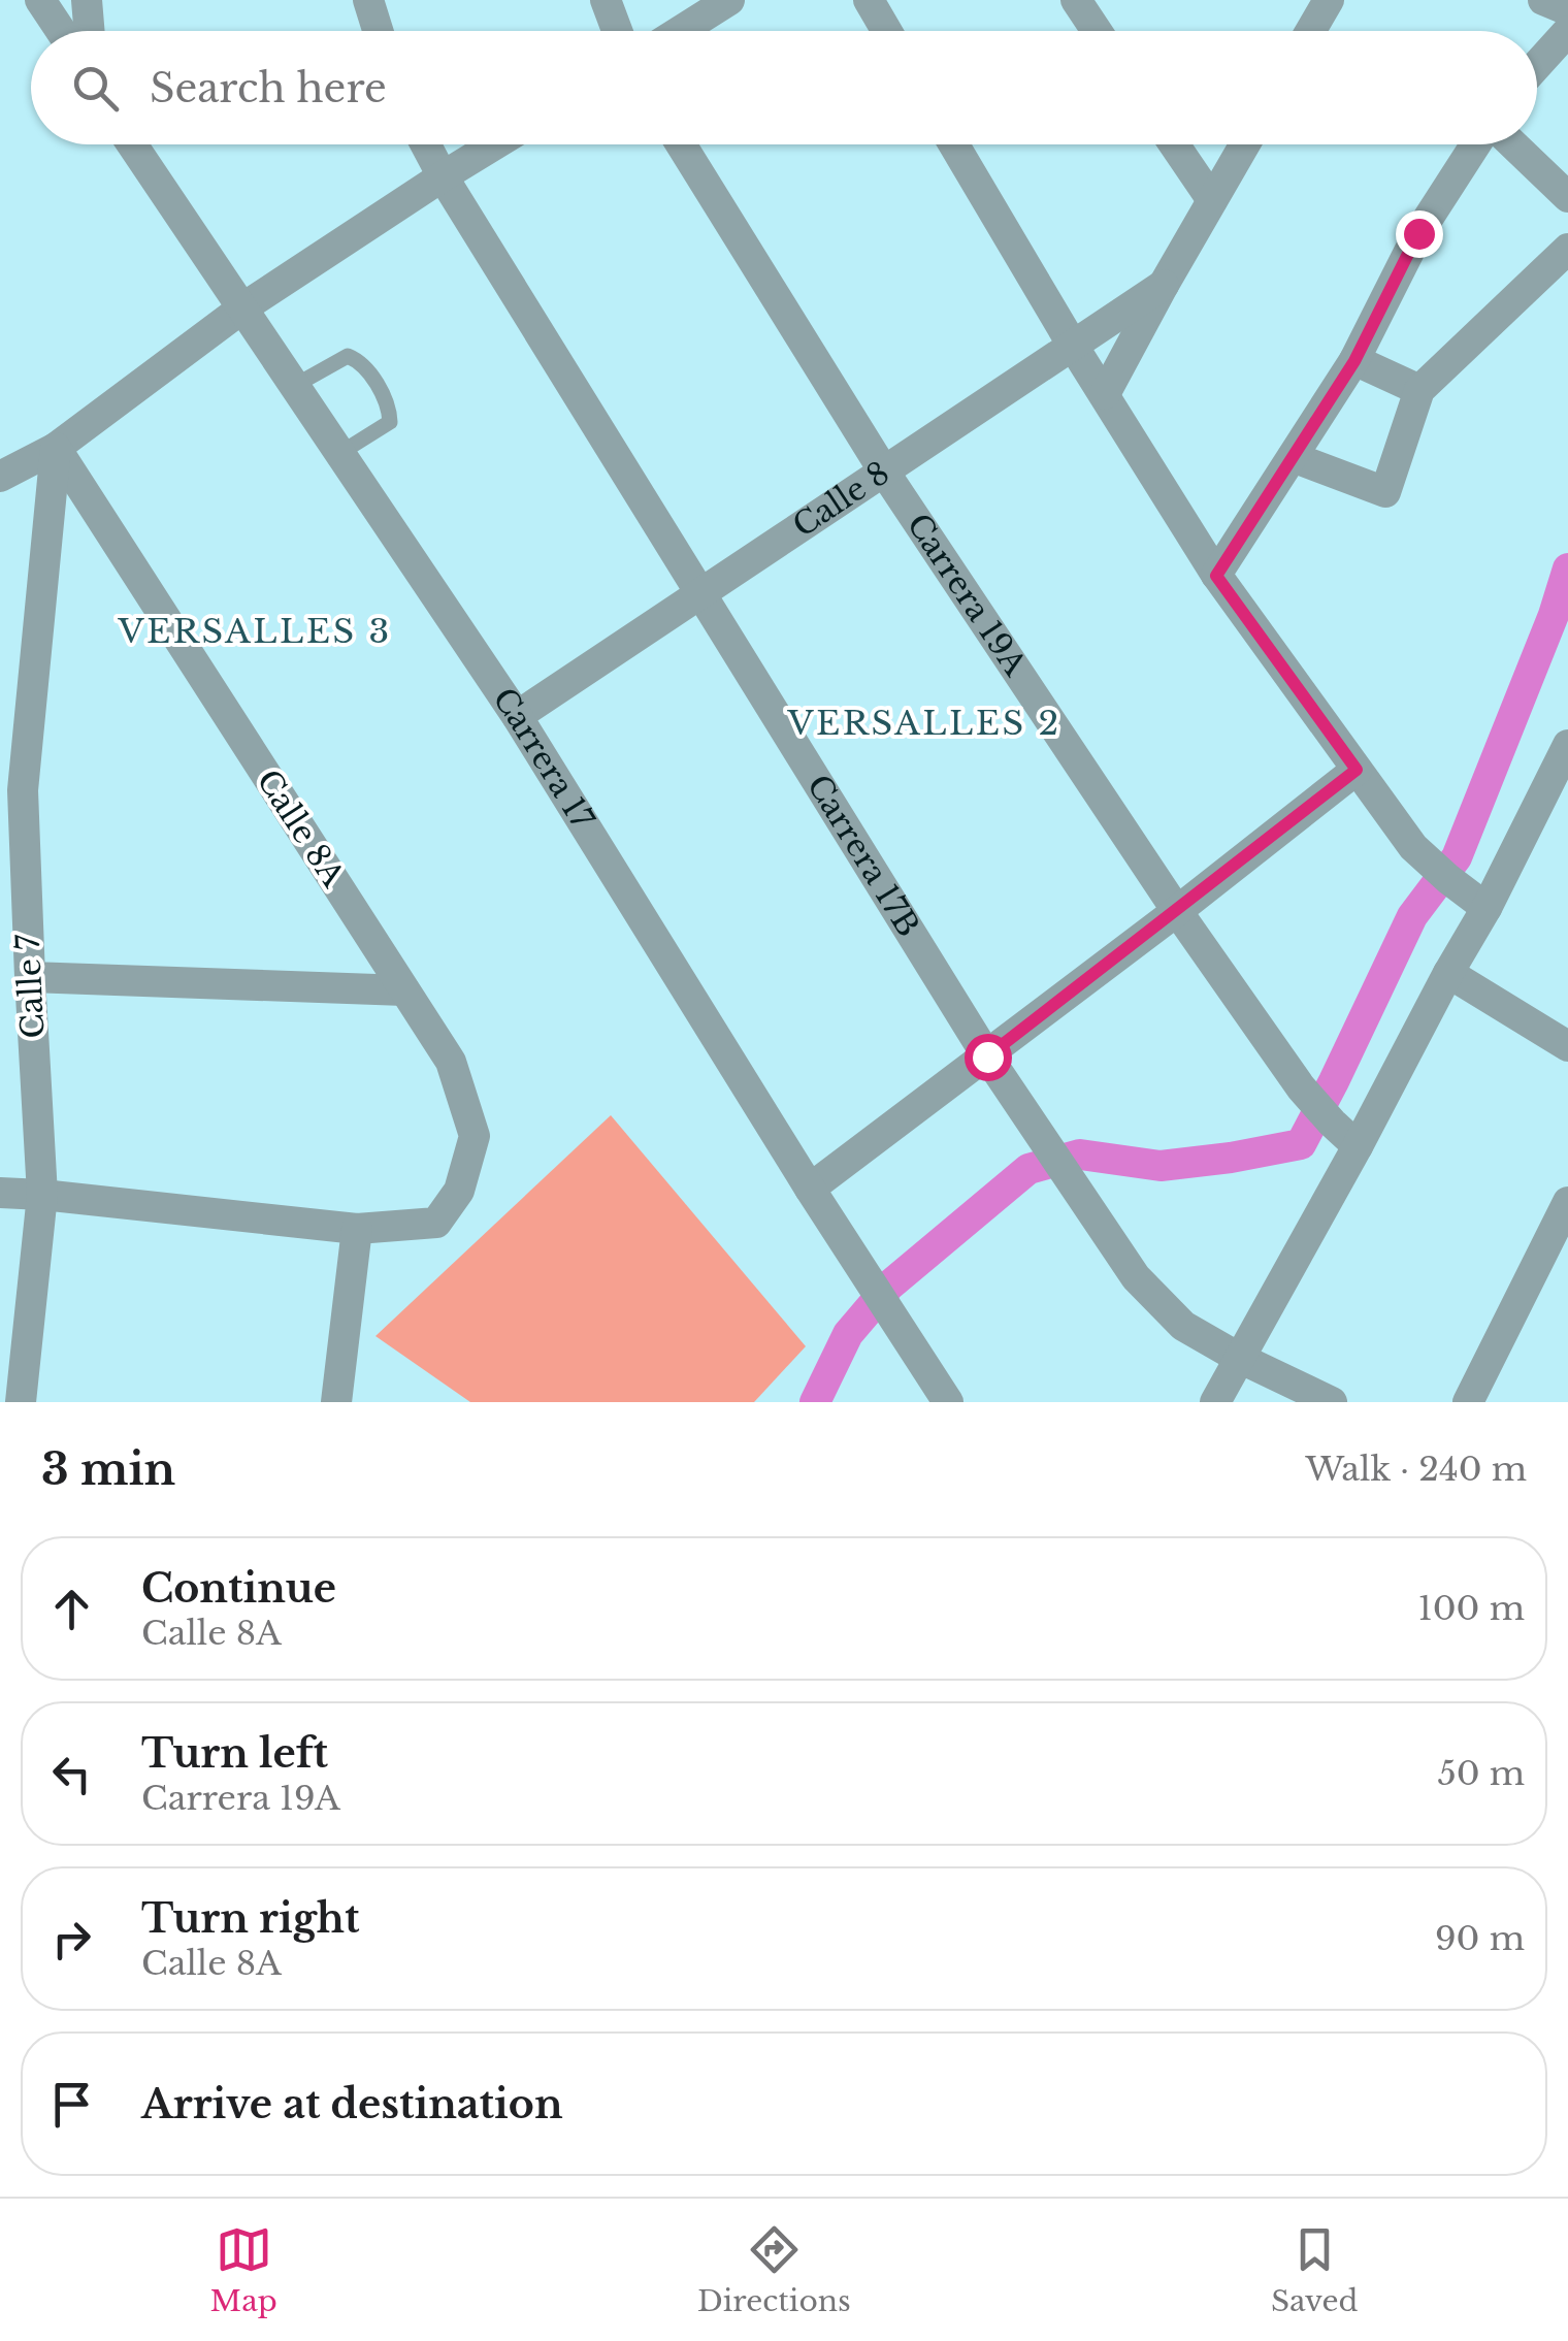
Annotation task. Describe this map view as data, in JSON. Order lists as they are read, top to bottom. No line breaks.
{"streets":{"street":["Calle 8","Carrera 19A","Carrera 17","Calle 8A","Carrera 17B","Calle 7"]},"crossings":[["Calle 8","Carrera 19A"],["Calle 8","Carrera 17"],["Calle 8","Carrera 17B"],["Calle 8A","Calle 7"]],"districts":["VERSALLES 3","VERSALLES 2"],"page":{"search":"Search here","heading":["3 min","Walk · 240 m"],"list":[["Continue","Calle 8A","100 m"],["Turn left","Carrera 19A","50 m"],["Turn right","Calle 8A","90 m"],"Arrive at destination"],"nav":["Map","Directions","Saved"]}}
